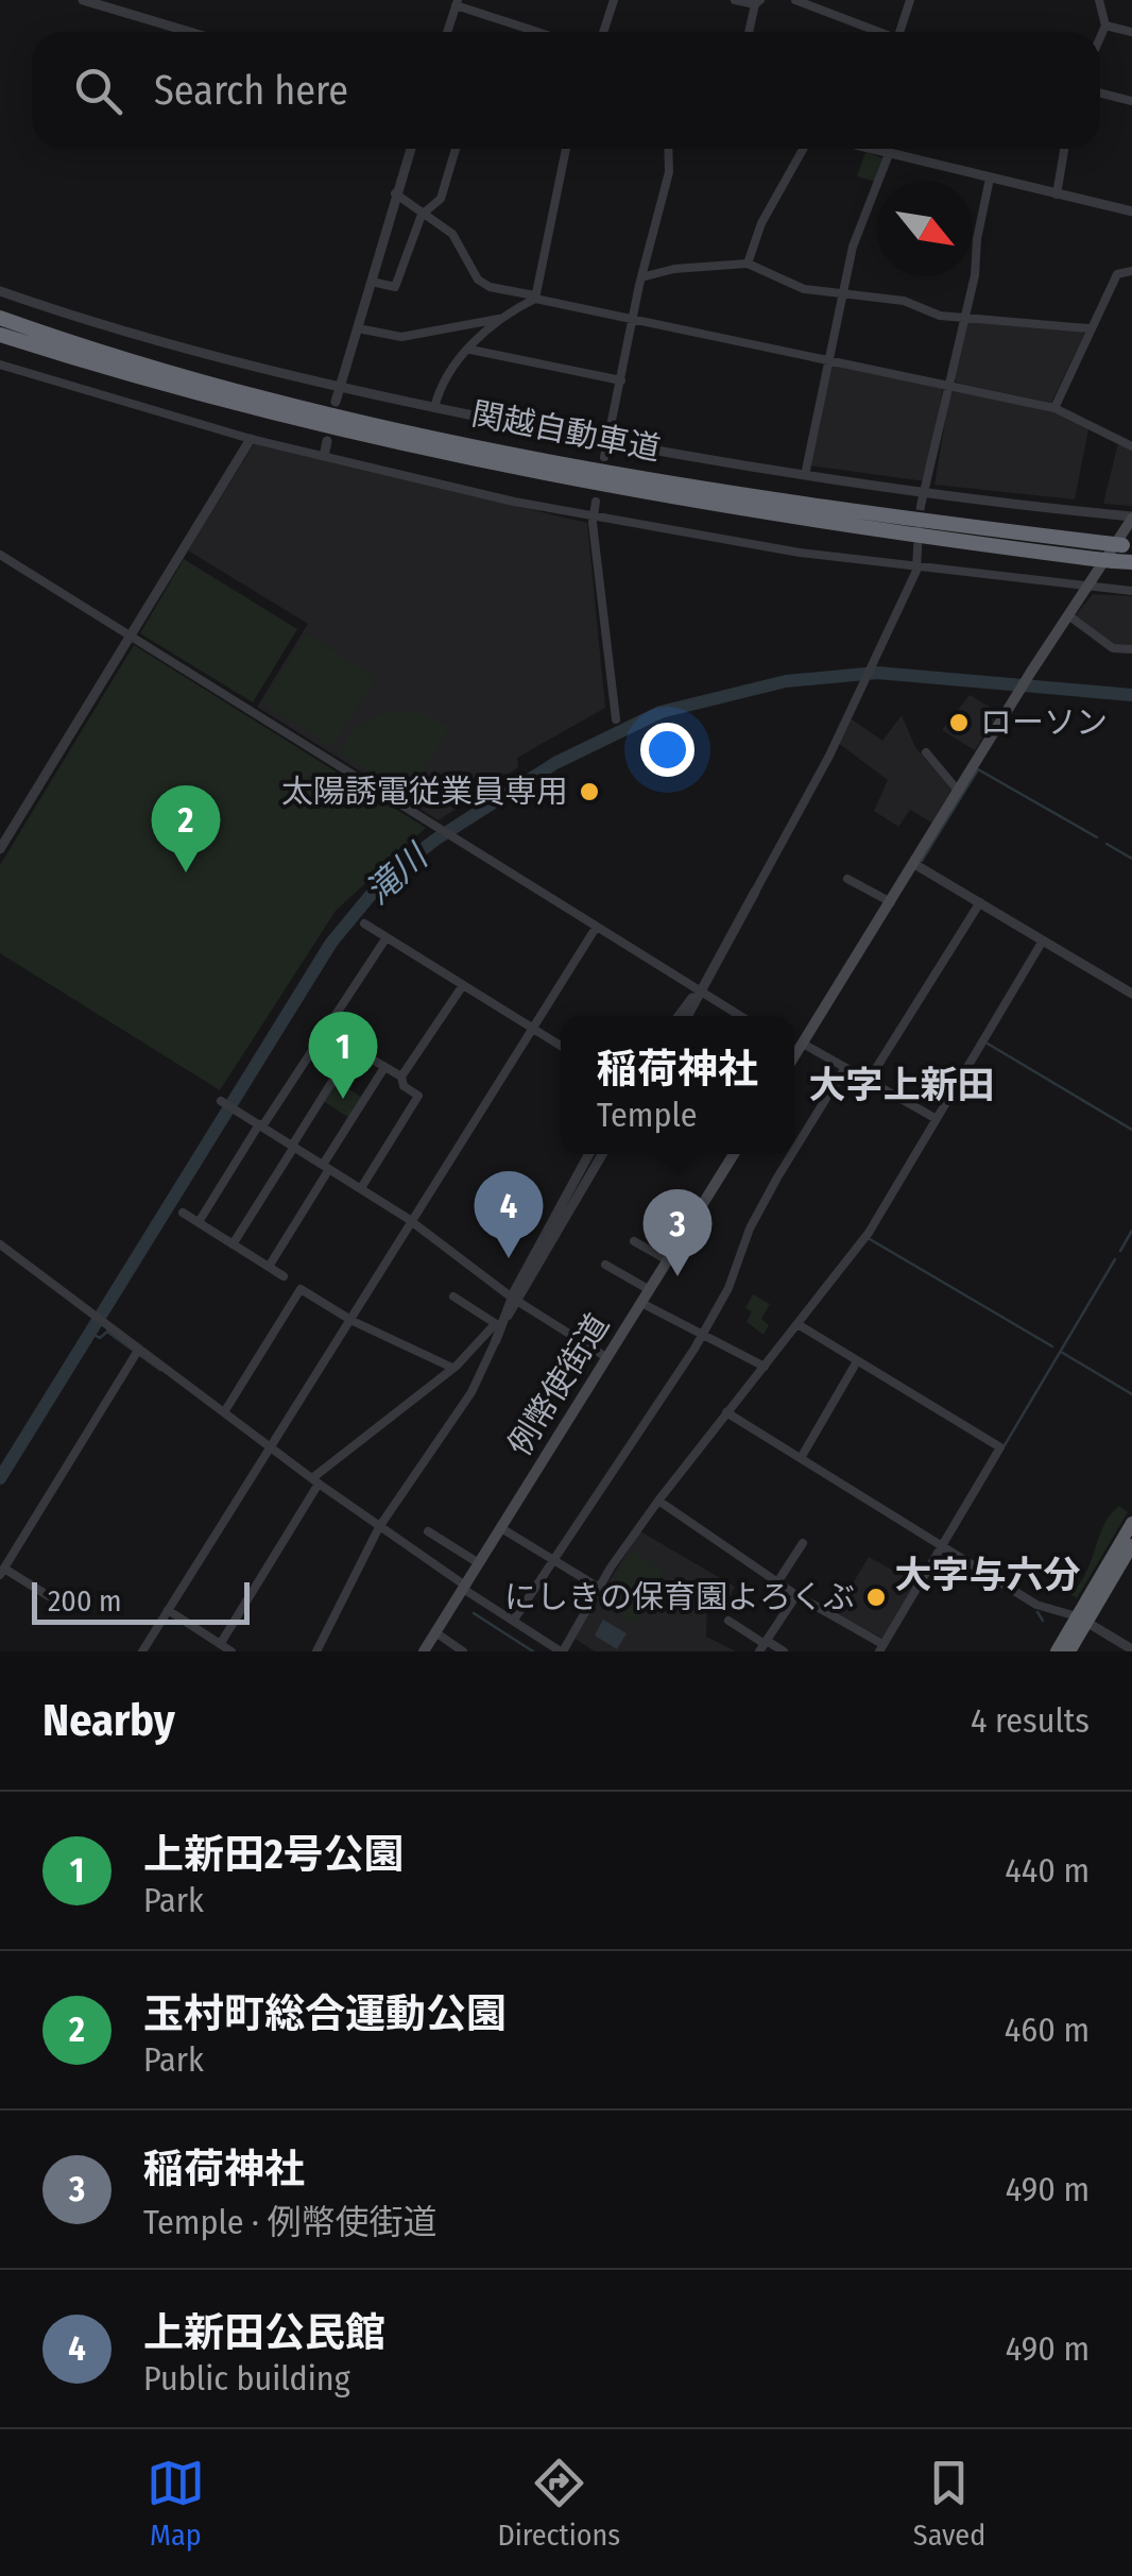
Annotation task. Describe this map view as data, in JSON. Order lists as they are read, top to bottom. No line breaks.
{"streets":{"highway":["関越自動車道"],"main road":["例幣使街道"]},"districts":["大字上新田","大字与六分"],"water":["滝川"],"places":["ローソン","太陽誘電従業員専用","にしきの保育園よろくぶ"],"scale_bar":"200 m","north":"bottom right","page":{"search":"Search here","pins":["2","1","4","3"],"popup":["稲荷神社","Temple"],"scale":"200 m","heading":["Nearby","4 results"],"list":[{"mark":"1","name":"上新田2号公園","note":"Park","value":"440 m"},{"mark":"2","name":"玉村町総合運動公園","note":"Park","value":"460 m"},{"mark":"3","name":"稲荷神社","note":"Temple · 例幣使街道","value":"490 m"},{"mark":"4","name":"上新田公民館","note":"Public building","value":"490 m"}],"nav":["Map","Directions","Saved"]}}
